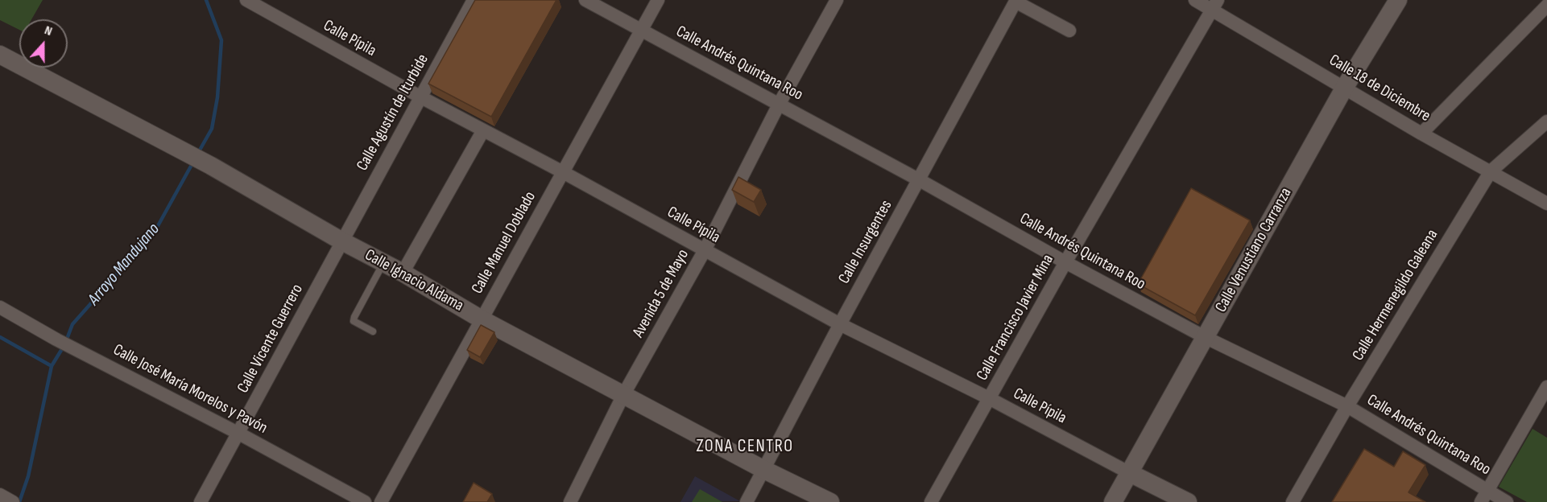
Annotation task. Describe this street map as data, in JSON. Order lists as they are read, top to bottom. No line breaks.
{"streets":{"street":["Calle Pípila","Calle Andrés Quintana Roo","Calle 18 de Diciembre","Calle Agustín de Iturbide","Calle Insurgentes","Calle Manuel Doblado","Calle Venustiano Carranza","Calle Ignacio Aldama","Avenida 5 de Mayo","Calle Hermenegildo Galeana","Calle Francisco Javier Mina","Calle Vicente Guerrero","Calle José María Morelos y Pavón"]},"crossings":[["Calle Pípila","Calle Agustín de Iturbide"],["Calle Pípila","Calle Insurgentes"],["Calle Pípila","Calle Manuel Doblado"],["Calle Pípila","Calle Venustiano Carranza"],["Calle Pípila","Avenida 5 de Mayo"],["Calle Pípila","Calle Francisco Javier Mina"],["Calle Andrés Quintana Roo","Calle Insurgentes"],["Calle Andrés Quintana Roo","Calle Manuel Doblado"],["Calle Andrés Quintana Roo","Calle Venustiano Carranza"],["Calle Andrés Quintana Roo","Avenida 5 de Mayo"],["Calle Andrés Quintana Roo","Calle Hermenegildo Galeana"],["Calle Andrés Quintana Roo","Calle Francisco Javier Mina"],["Calle 18 de Diciembre","Calle Venustiano Carranza"],["Calle 18 de Diciembre","Calle Hermenegildo Galeana"],["Calle 18 de Diciembre","Calle Francisco Javier Mina"],["Calle Agustín de Iturbide","Calle Ignacio Aldama"],["Calle Agustín de Iturbide","Calle Vicente Guerrero"],["Calle Insurgentes","Calle Ignacio Aldama"],["Calle Manuel Doblado","Calle Ignacio Aldama"],["Calle Ignacio Aldama","Avenida 5 de Mayo"],["Calle Ignacio Aldama","Calle Vicente Guerrero"],["Calle Vicente Guerrero","Calle José María Morelos y Pavón"]],"districts":["ZONA CENTRO"],"water":["Arroyo Mandujano"],"north":"top"}
